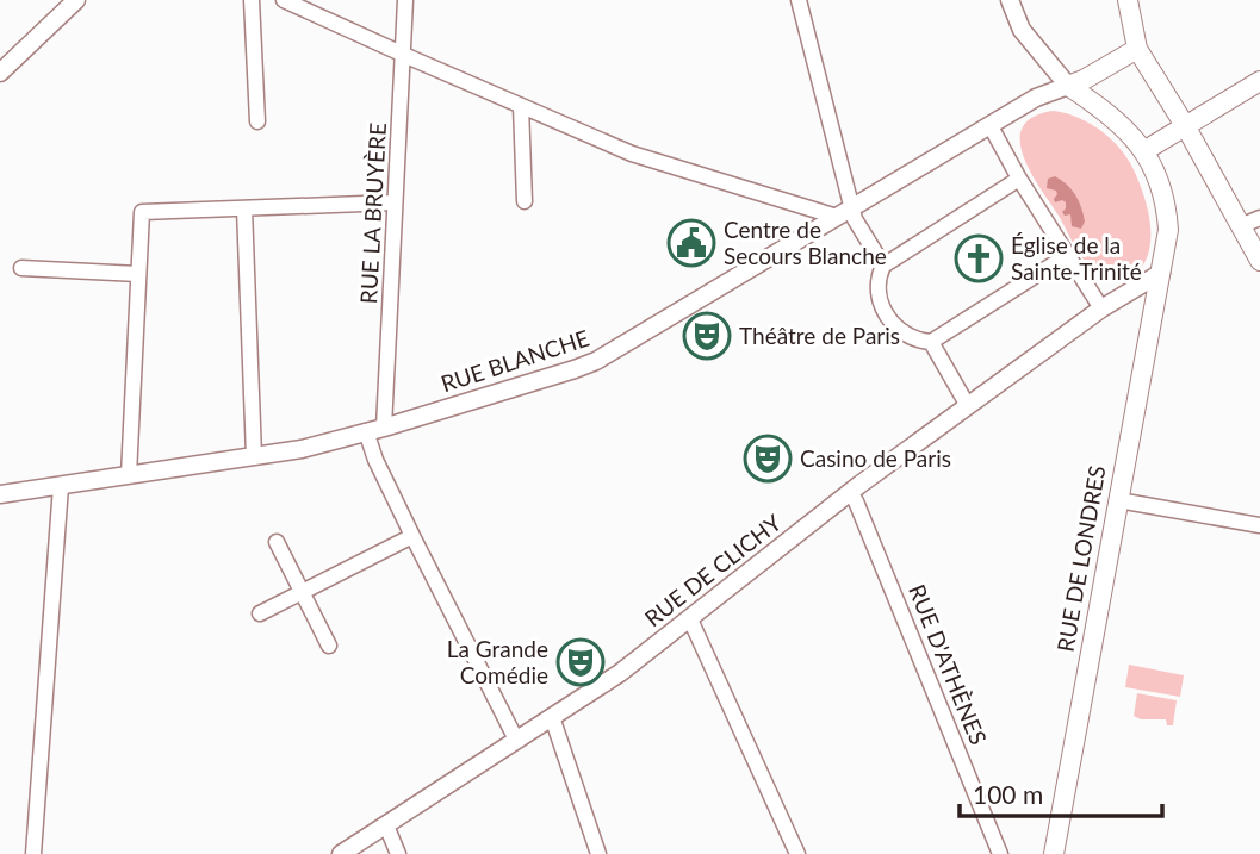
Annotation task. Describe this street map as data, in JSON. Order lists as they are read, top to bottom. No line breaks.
{"streets":{"main road":["RUE DE LONDRES"],"street":["RUE LA BRUYÈRE","RUE BLANCHE","RUE DE CLICHY","RUE D'ATHÈNES"]},"crossings":[["RUE LA BRUYÈRE","RUE BLANCHE"],["RUE DE LONDRES","RUE DE CLICHY"],["RUE DE CLICHY","RUE D'ATHÈNES"]],"places":{"public building":["Centre de Secours Blanche"],"church":["Église de la Sainte-Trinité"],"theatre":["Théâtre de Paris","Casino de Paris","La Grande Comédie"]},"scale_bar":"100 m"}
